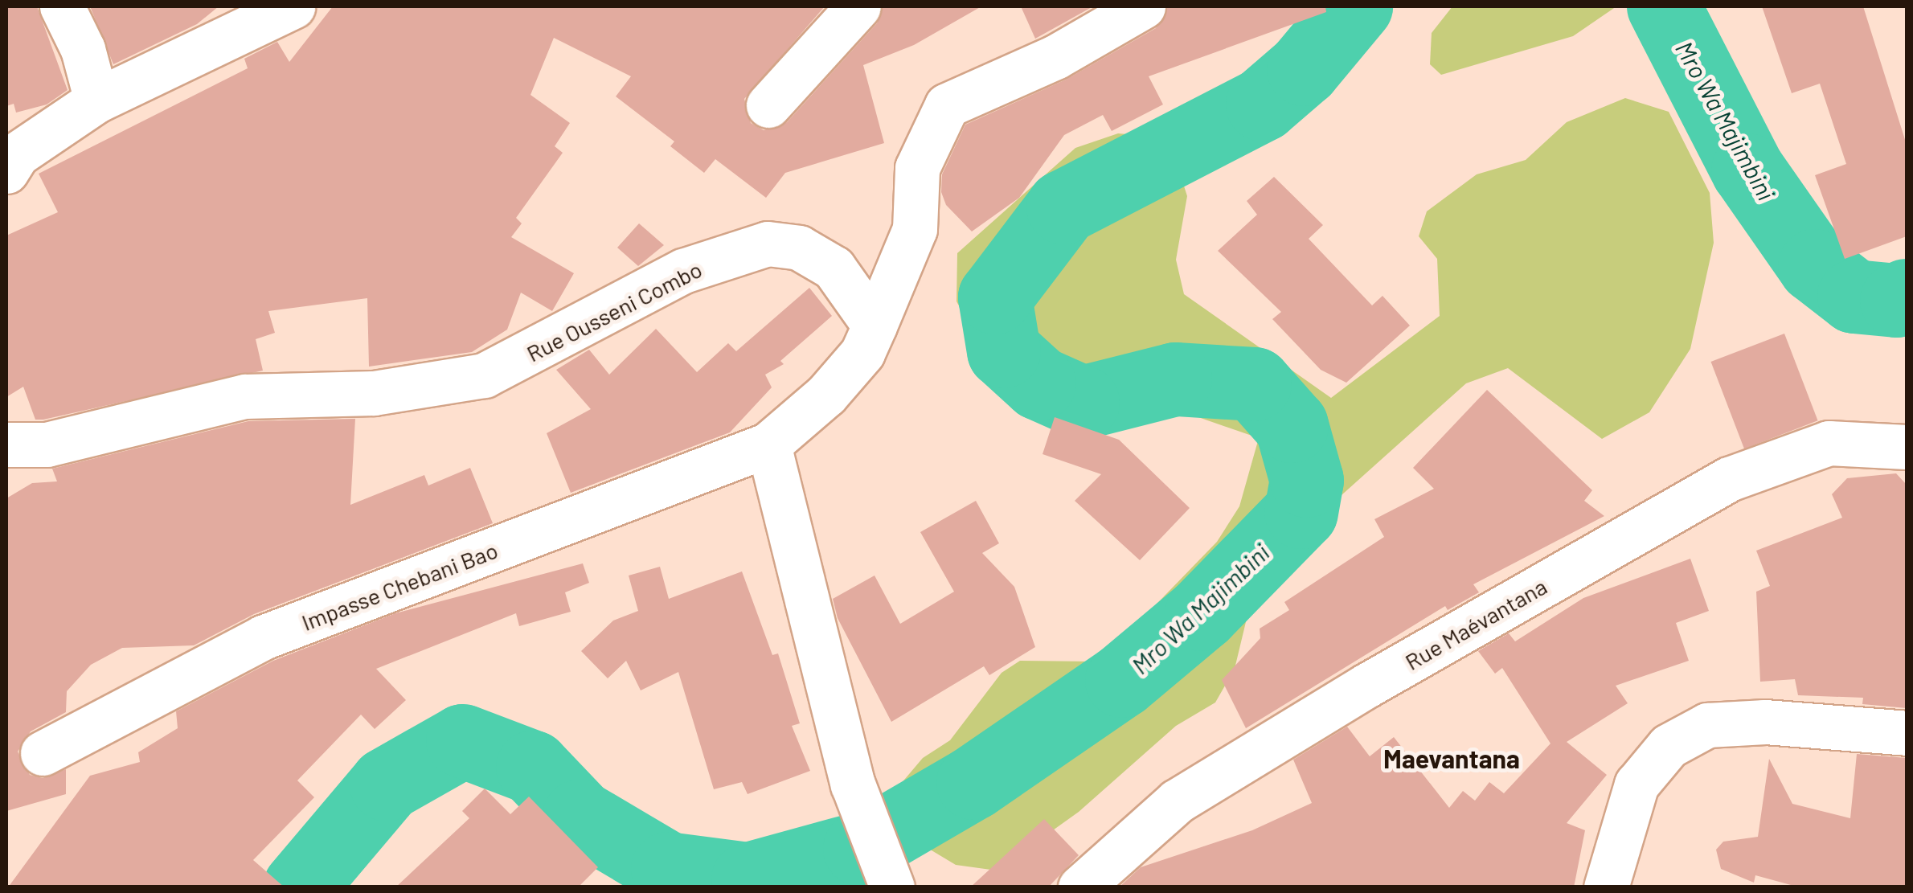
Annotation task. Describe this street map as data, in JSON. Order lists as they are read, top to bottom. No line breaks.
{"streets":{"street":["Rue Ousseni Combo","Impasse Chebani Bao","Rue Maévantana"]},"districts":["Maevantana"],"water":["Mro Wa Majimbini"]}
